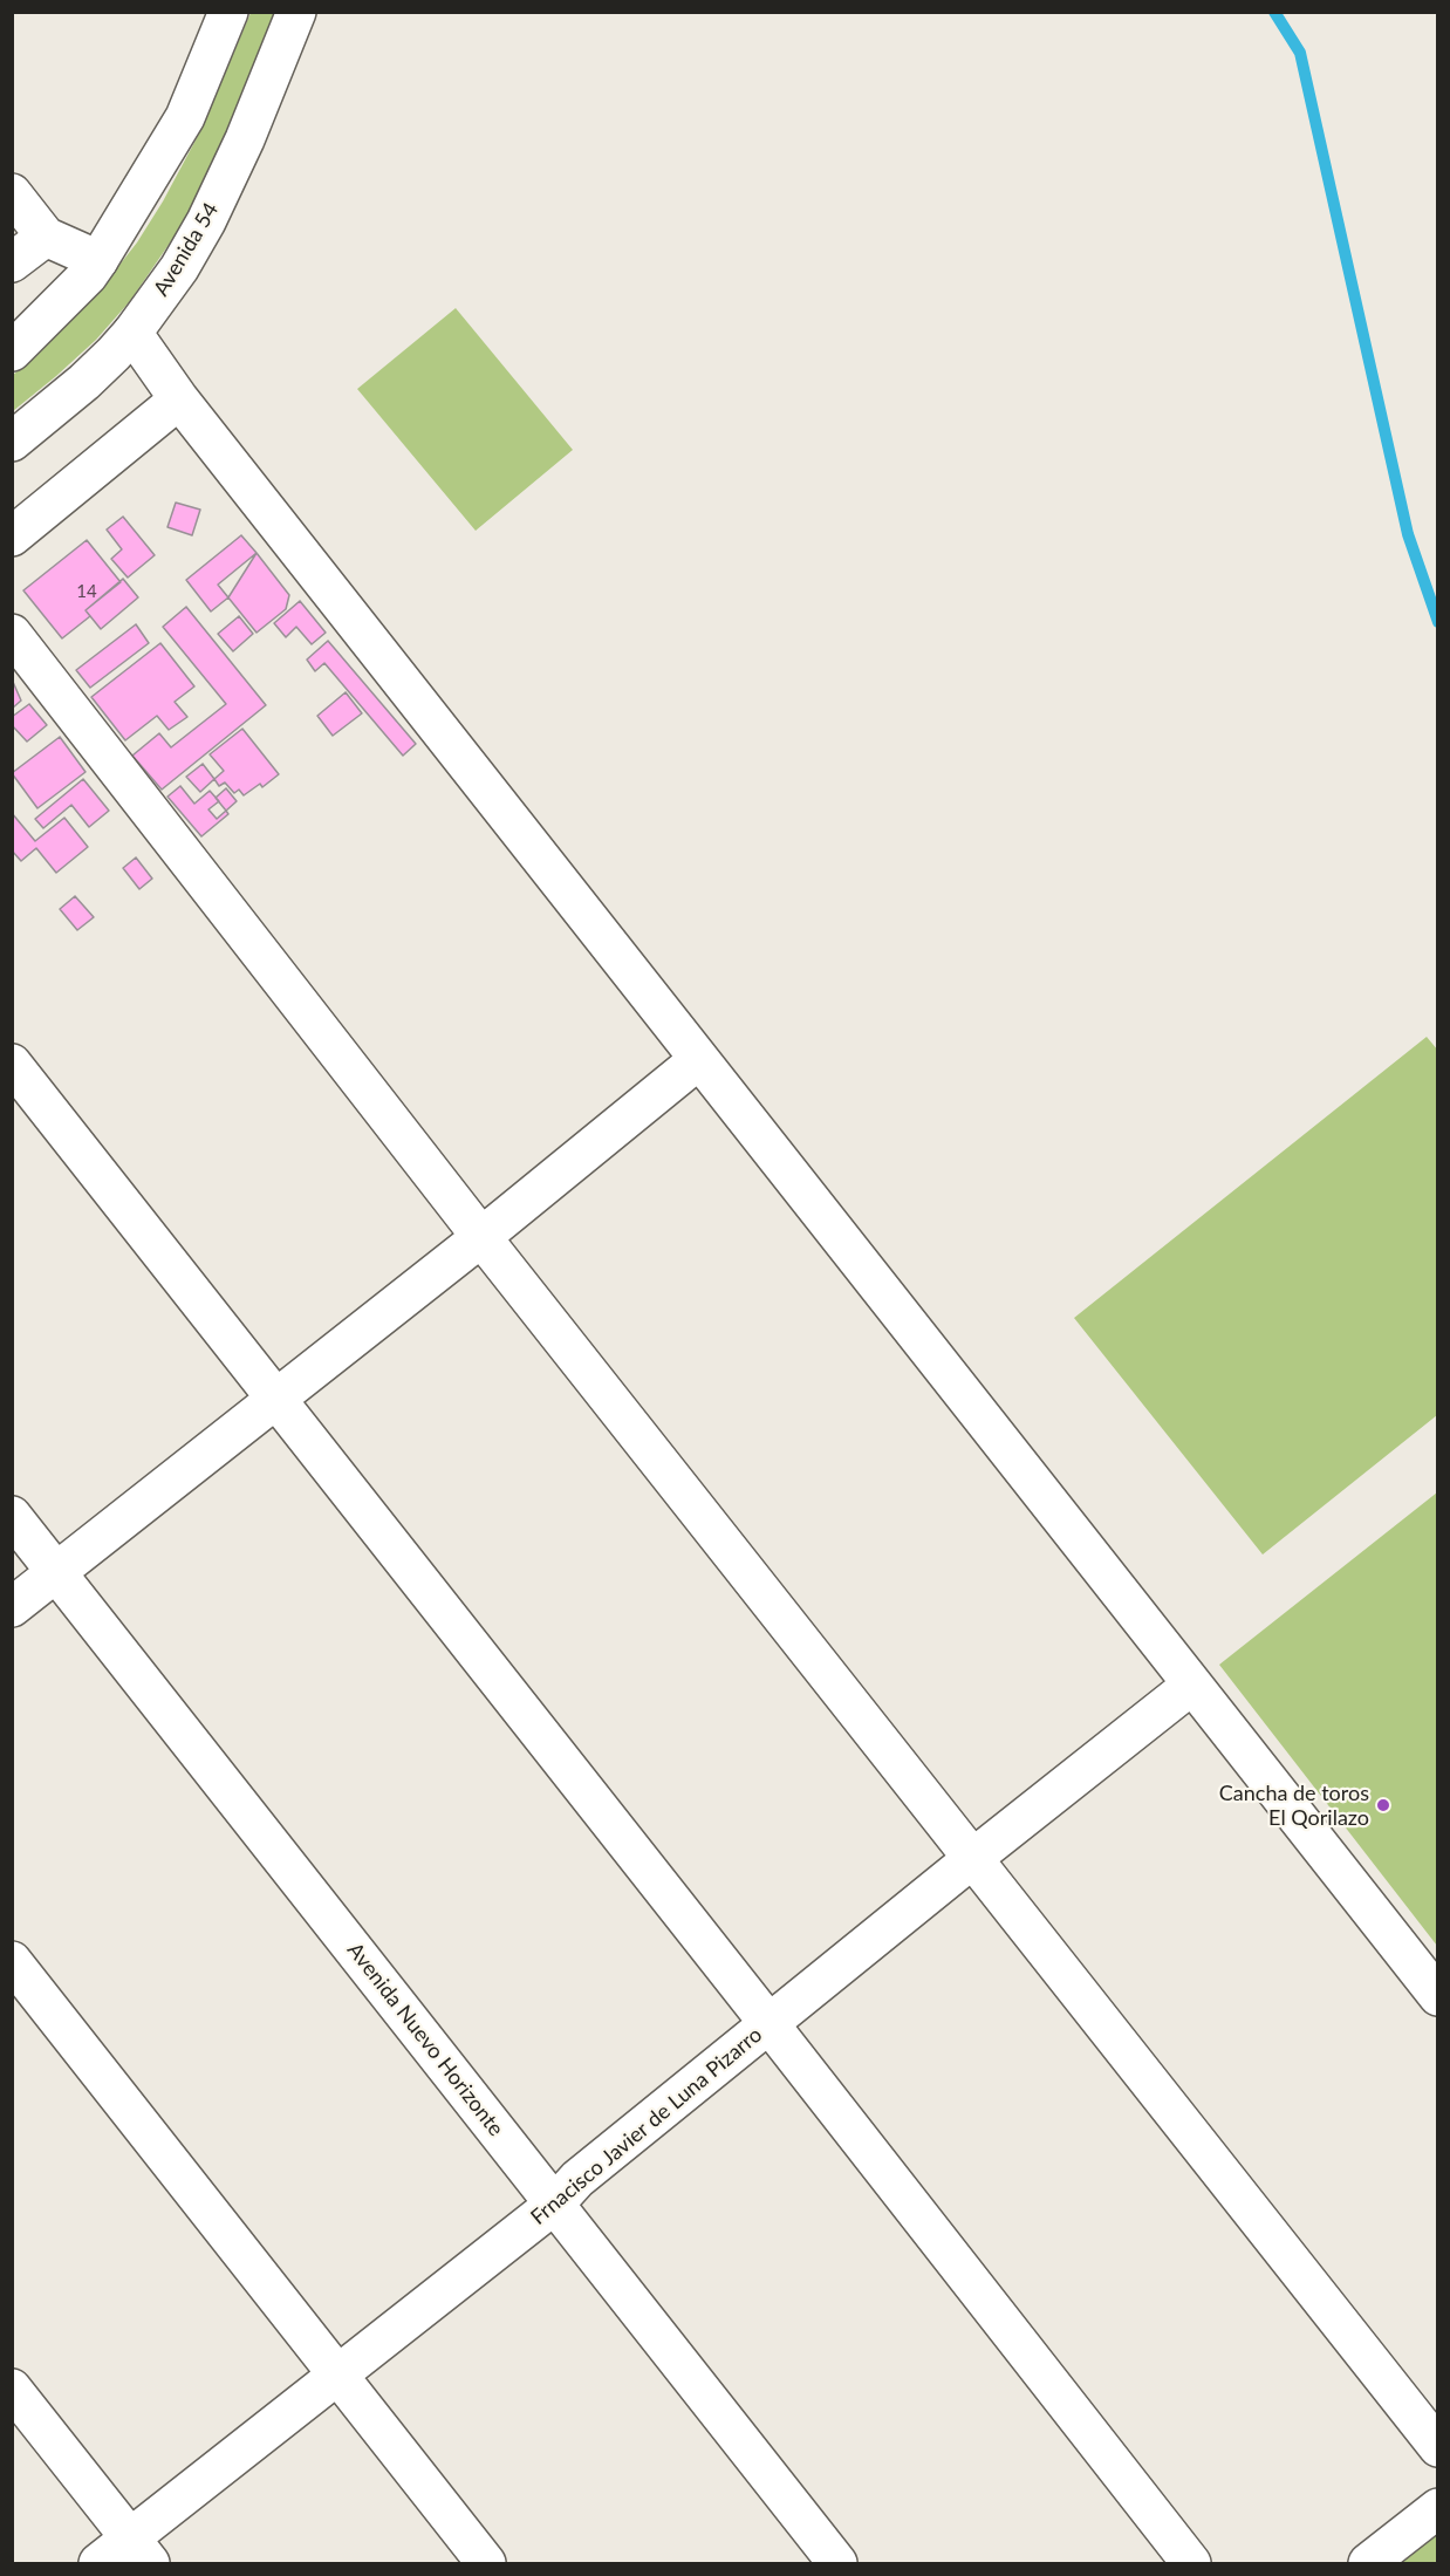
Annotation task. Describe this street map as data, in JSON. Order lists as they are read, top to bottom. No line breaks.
{"streets":{"street":["Avenida 54","Avenida Nuevo Horizonte","Frnacisco Javier de Luna Pizarro"]},"crossings":[["Avenida Nuevo Horizonte","Frnacisco Javier de Luna Pizarro"]],"places":["Cancha de toros El Qorilazo"],"house_numbers":["14"]}
